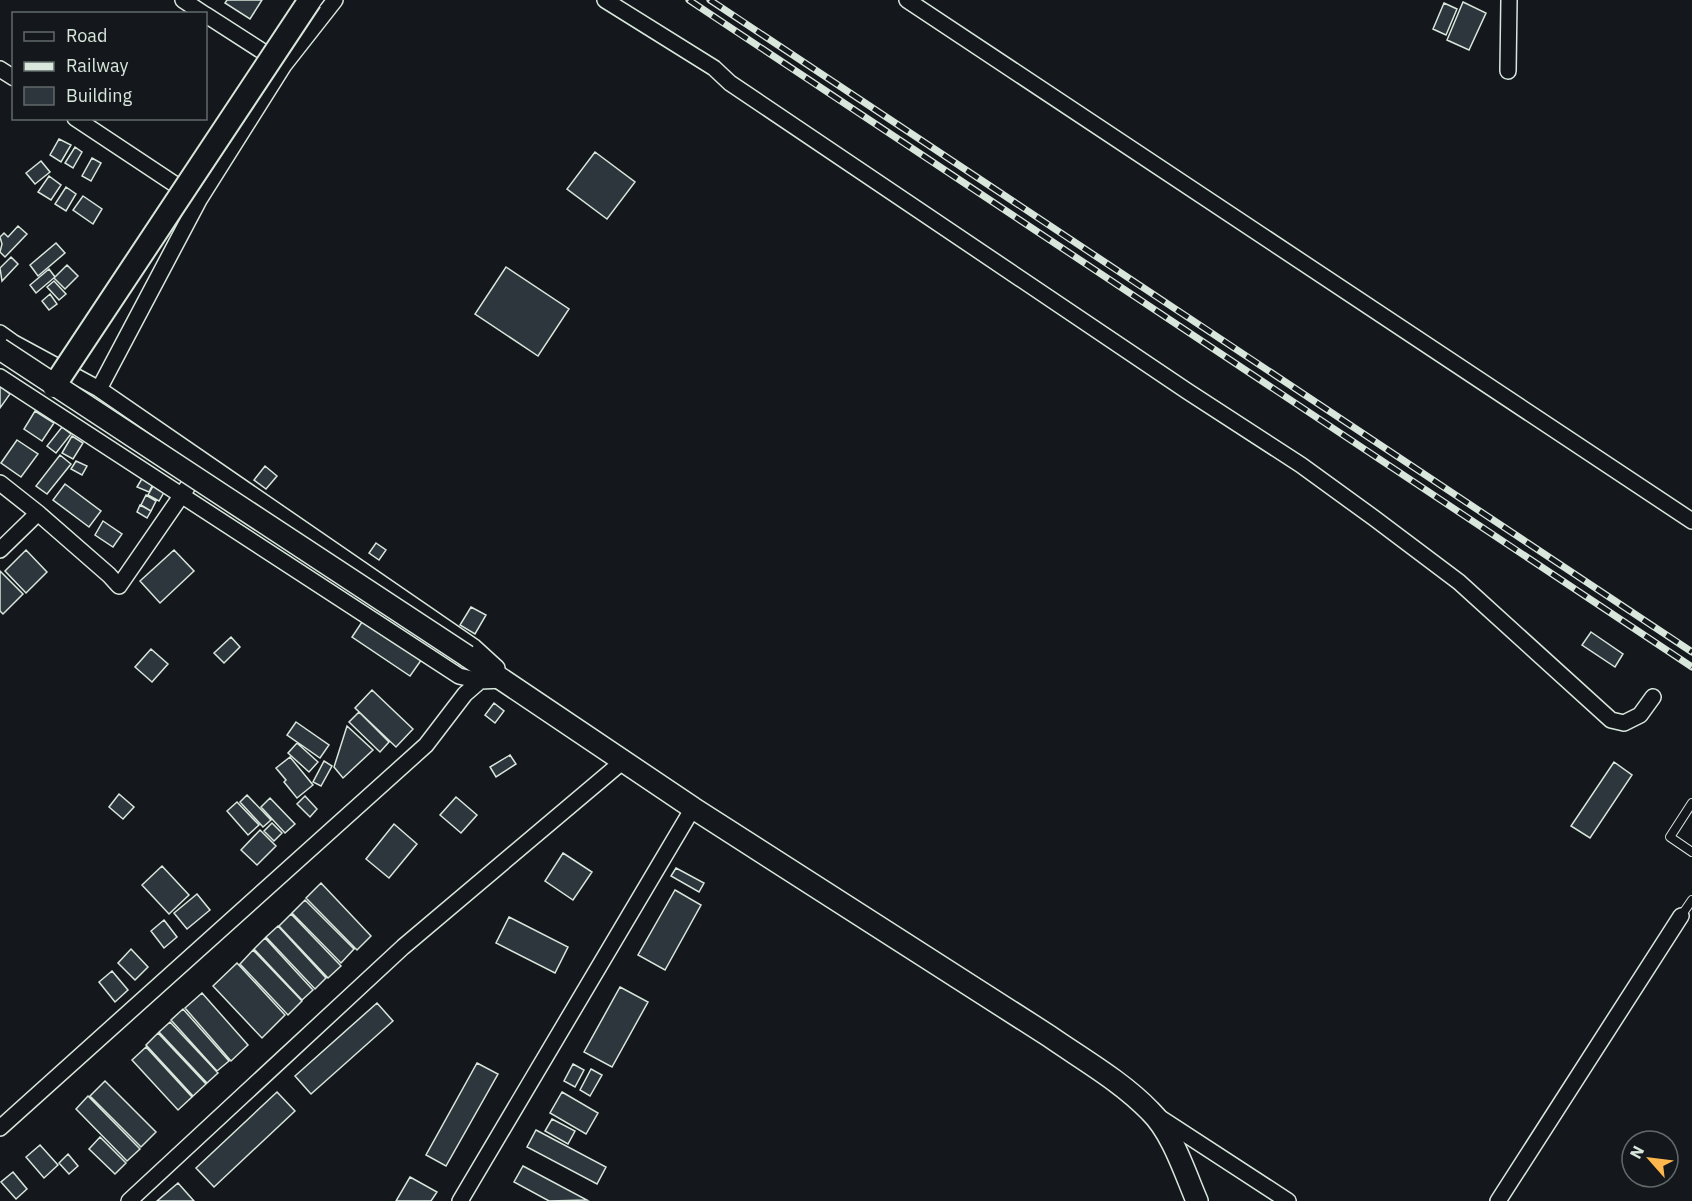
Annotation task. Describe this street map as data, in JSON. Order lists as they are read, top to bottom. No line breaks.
{"legend":["Road","Railway","Building"],"north":"top left"}
